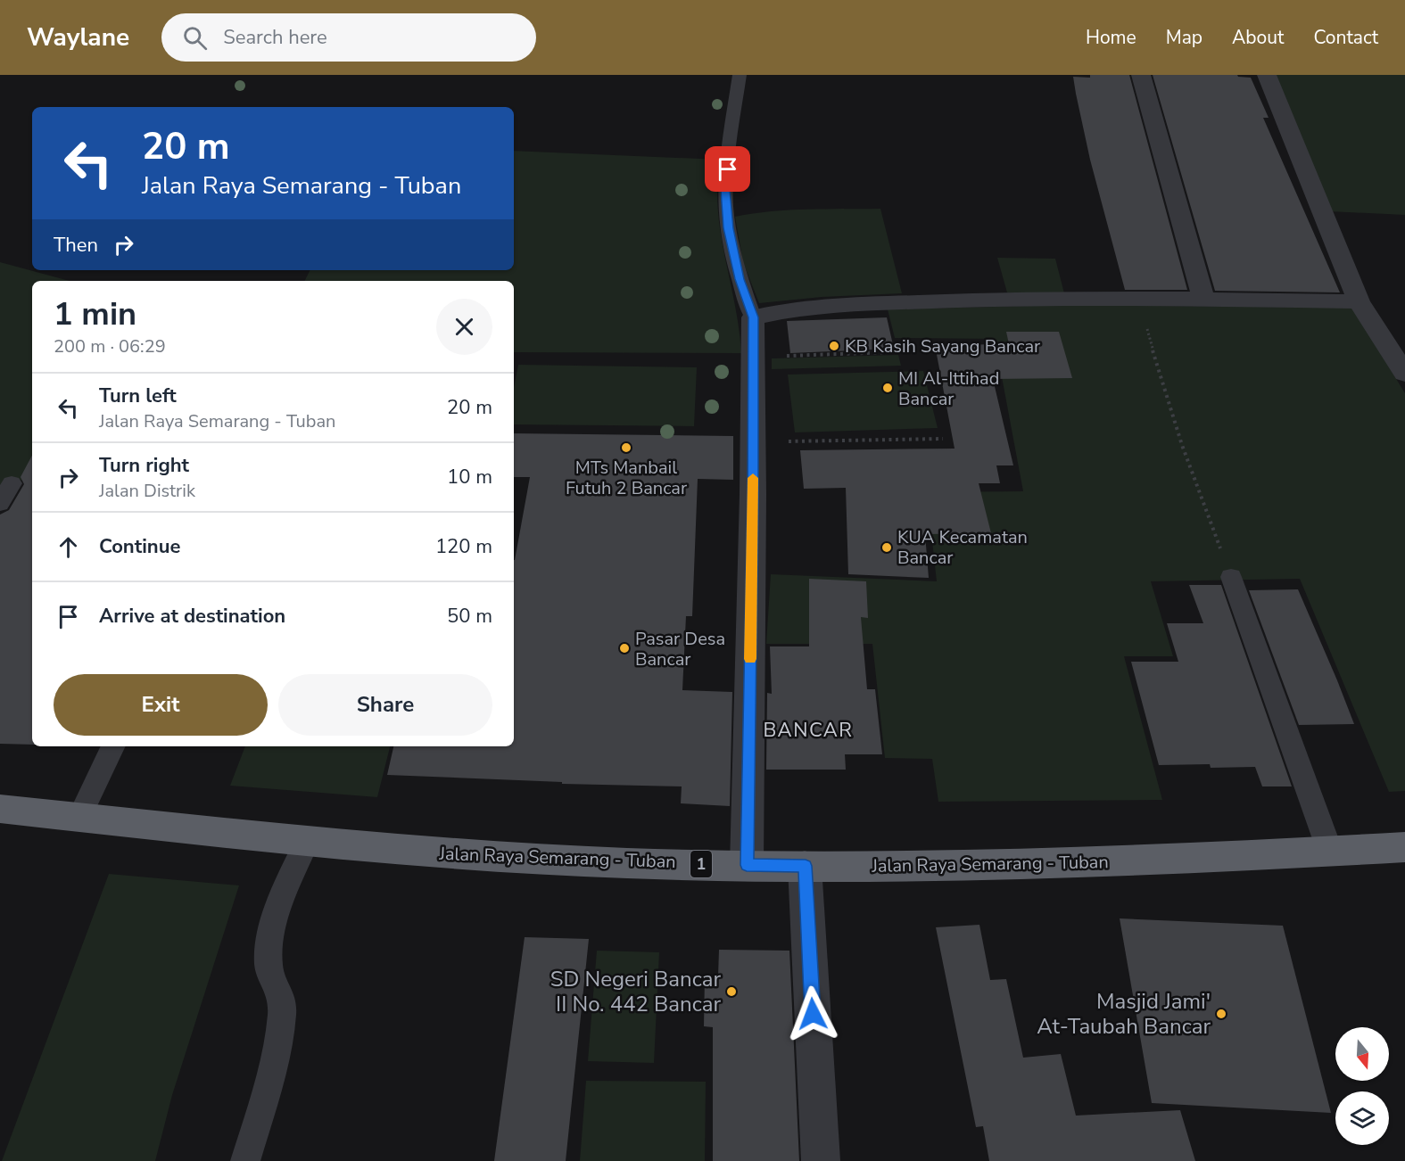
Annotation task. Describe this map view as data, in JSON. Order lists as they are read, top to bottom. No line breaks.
{"streets":{"highway":["Jalan Raya Semarang - Tuban","1"]},"districts":["BANCAR"],"places":["KB Kasih Sayang Bancar","MI Al-Ittihad Bancar","MTs Manbail Futuh 2 Bancar","KUA Kecamatan Bancar","Pasar Desa Bancar","SD Negeri Bancar II No. 442 Bancar","Masjid Jami' At-Taubah Bancar"],"north":"bottom","page":{"header":"Waylane","search":"Search here","nav":["Home","Map","About","Contact"],"turn":["20 m","Jalan Raya Semarang - Tuban"],"then":"Then","heading":["1 min","200 m · 06:29"],"list":[{"name":"Turn left","note":"Jalan Raya Semarang - Tuban","value":"20 m"},{"name":"Turn right","note":"Jalan Distrik","value":"10 m"},{"name":"Continue","value":"120 m"},{"name":"Arrive at destination","value":"50 m"}],"buttons":["Exit","Share"]}}
